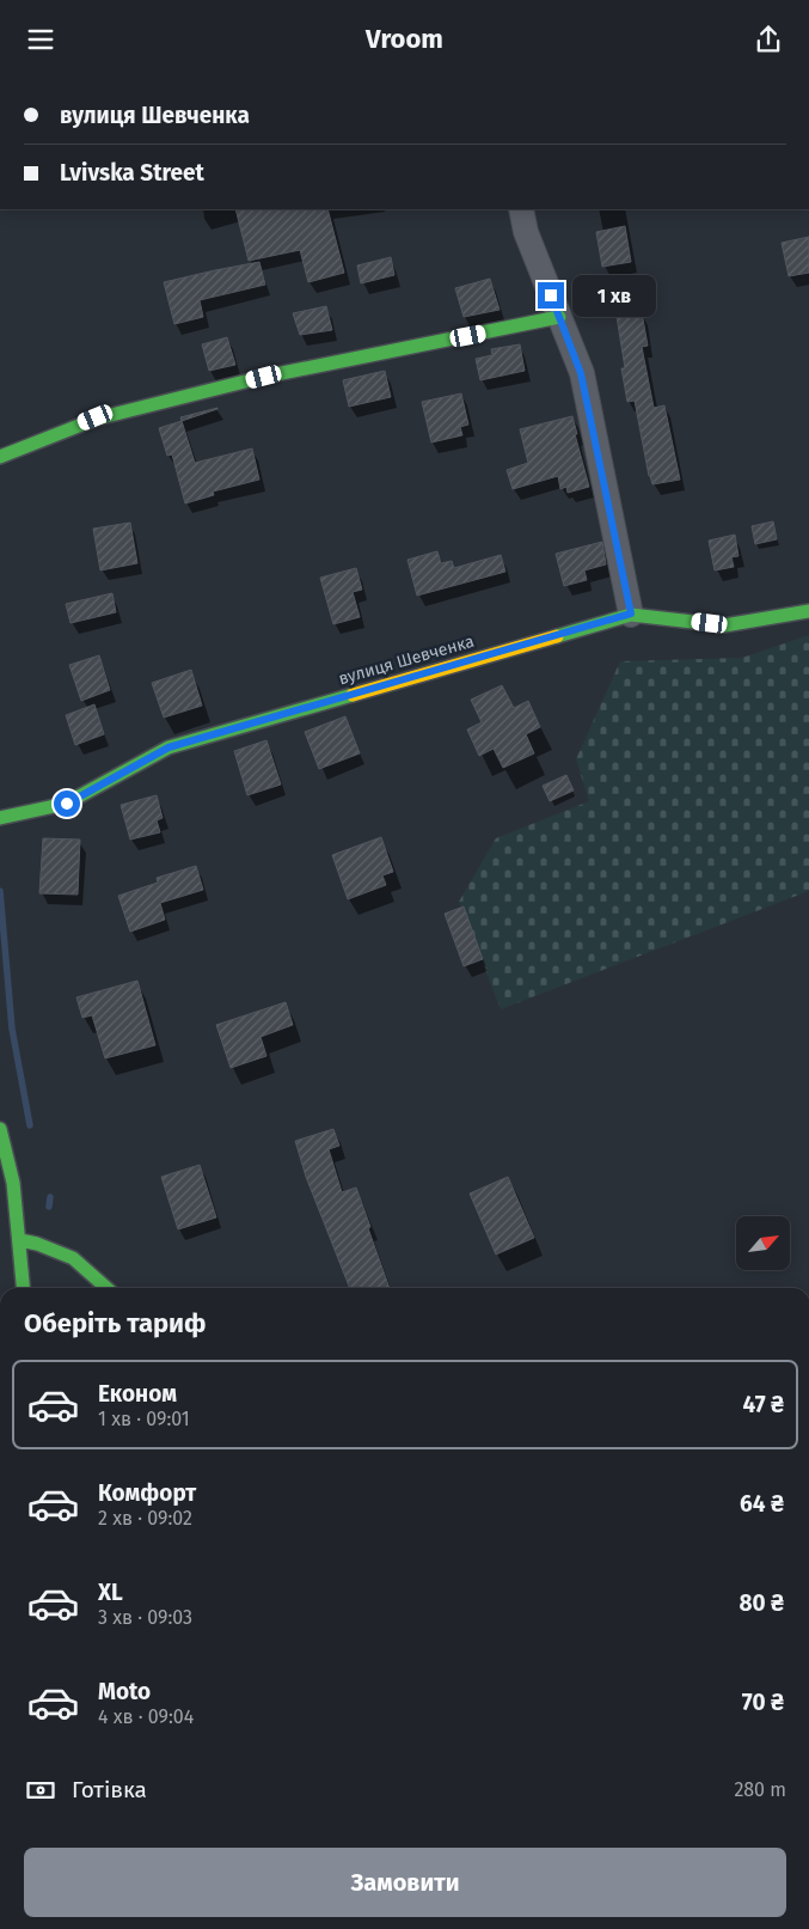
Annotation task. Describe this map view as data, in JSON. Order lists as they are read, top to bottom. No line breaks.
{"streets":{"street":["вулиця Шевченка"]},"north":"top right","page":{"header":"Vroom","banner":["вулиця Шевченка","Lvivska Street"],"bubble":"1 хв","heading":"Оберіть тариф","list":[{"name":"Економ","note":"1 хв · 09:01","value":"47 ₴"},{"name":"Комфорт","note":"2 хв · 09:02","value":"64 ₴"},{"name":"XL","note":"3 хв · 09:03","value":"80 ₴"},{"name":"Moto","note":"4 хв · 09:04","value":"70 ₴"}],"pay":["Готівка","280 m"],"buttons":"Замовити"}}
